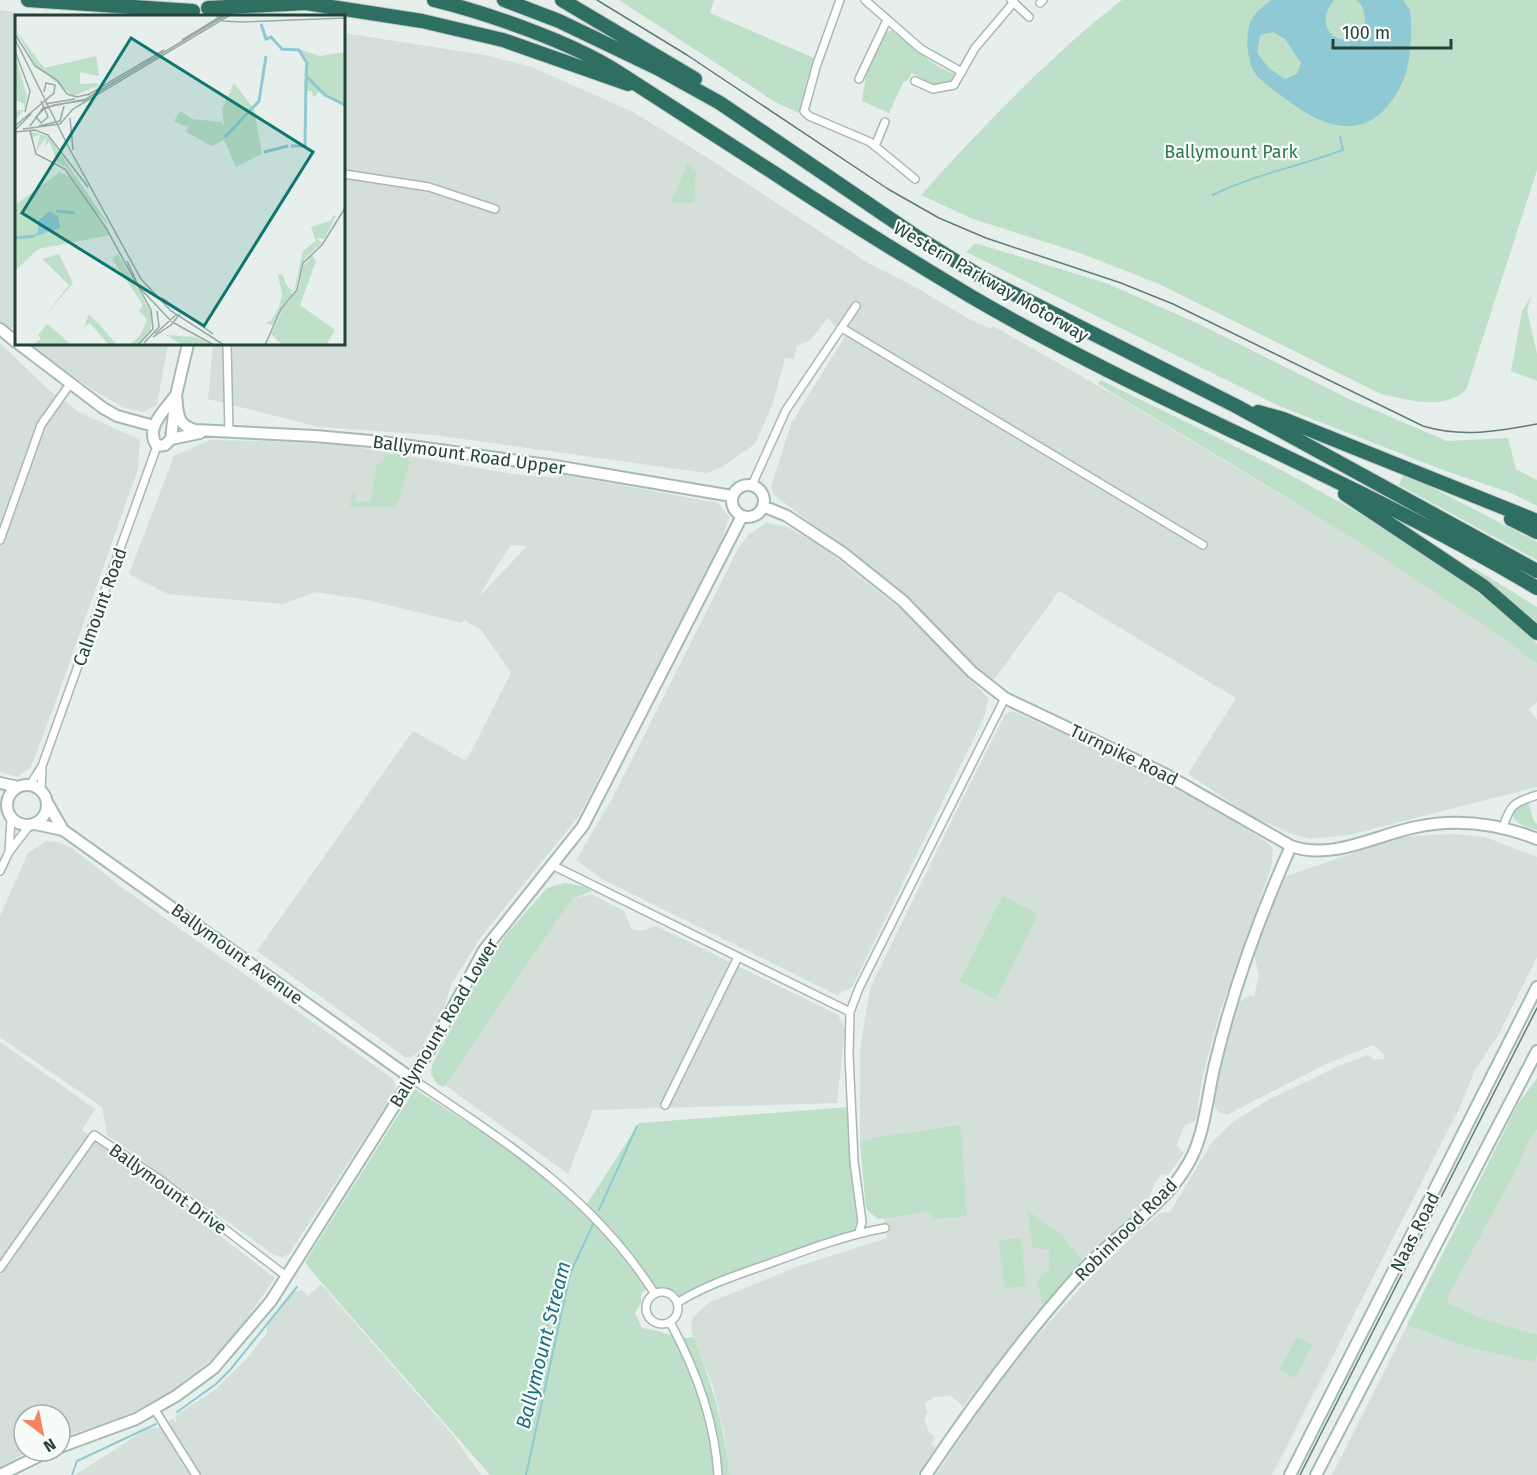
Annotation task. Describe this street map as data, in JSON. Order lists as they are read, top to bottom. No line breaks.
{"streets":{"highway":["Western Parkway Motorway"],"street":["Ballymount Road Upper","Calmount Road","Turnpike Road","Ballymount Avenue","Ballymount Road Lower","Ballymount Drive","Robinhood Road","Naas Road"]},"crossings":[["Ballymount Road Upper","Calmount Road"],["Ballymount Road Upper","Turnpike Road"],["Ballymount Road Upper","Ballymount Road Lower"],["Calmount Road","Ballymount Avenue"],["Turnpike Road","Ballymount Road Lower"],["Turnpike Road","Robinhood Road"],["Ballymount Avenue","Ballymount Road Lower"],["Ballymount Road Lower","Ballymount Drive"]],"water":["Ballymount Stream"],"parks":["Ballymount Park"],"scale_bar":"100 m","north":"bottom right"}
